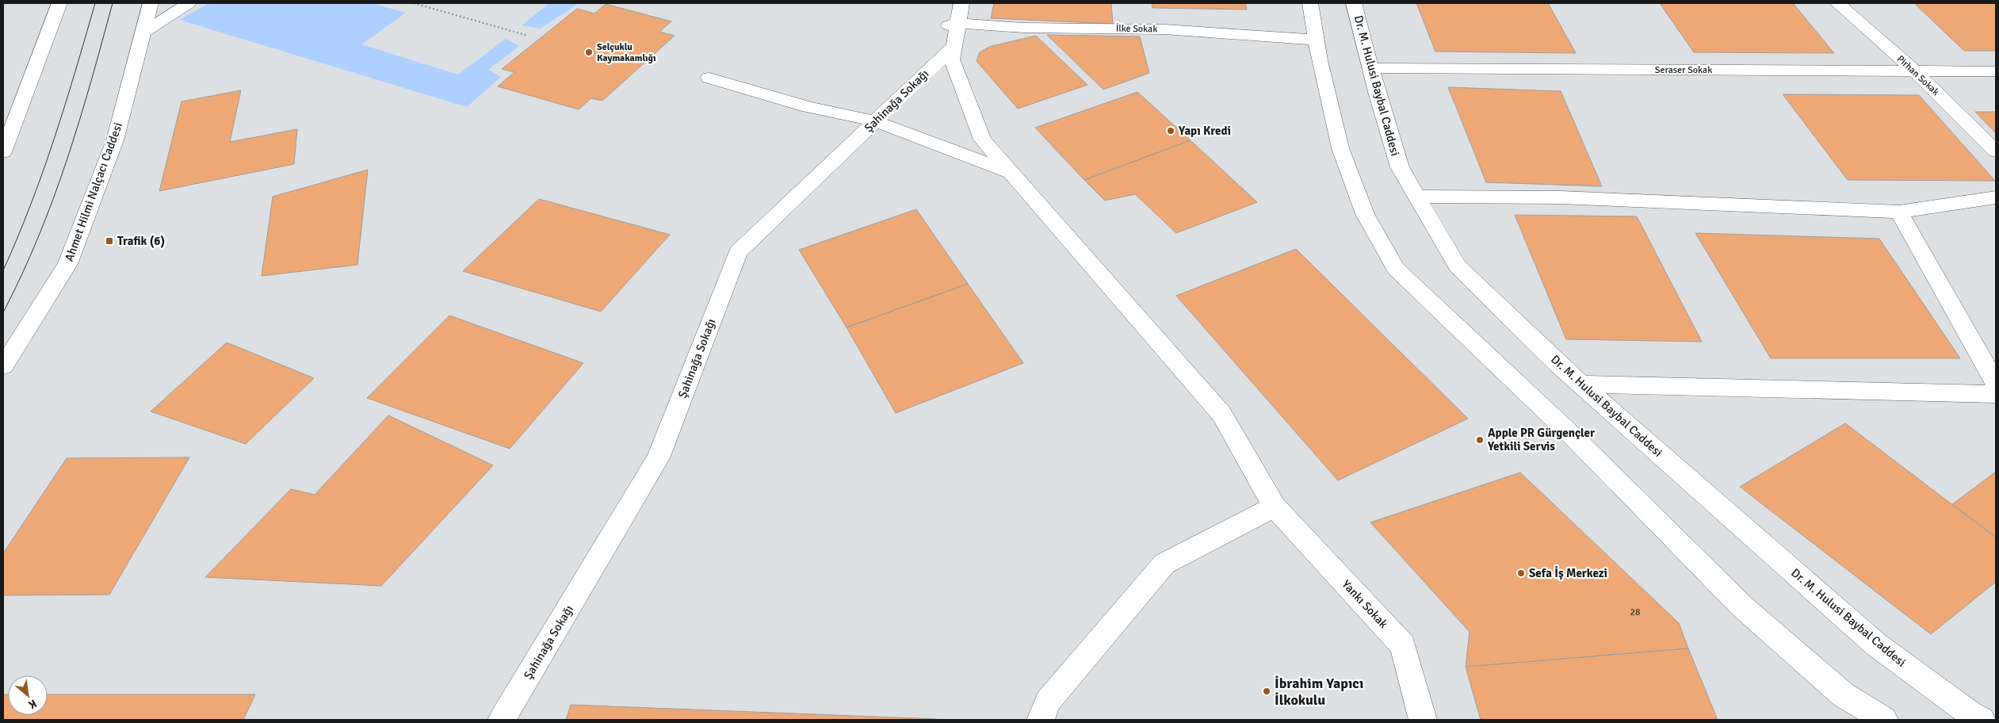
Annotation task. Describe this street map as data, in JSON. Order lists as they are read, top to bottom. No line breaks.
{"streets":{"street":["İlke Sokak","Seraser Sokak","Pirhan Sokak","Dr. M. Hulusi Baybal Caddesi","Şahinağa Sokağı","Ahmet Hilmi Nalçacı Caddesi","Yankı Sokak"]},"crossings":[["İlke Sokak","Yankı Sokak"],["Seraser Sokak","Pirhan Sokak"],["Seraser Sokak","Dr. M. Hulusi Baybal Caddesi"],["Şahinağa Sokağı","Yankı Sokak"]],"places":{"other":["Selçuklu Kaymakamlığı","Yapı Kredi","Apple PR Gürgençler Yetkili Servis","Sefa İş Merkezi","İbrahim Yapıcı İlkokulu"],"transit":["Trafik (6)"]},"house_numbers":["28"],"north":"bottom right"}
